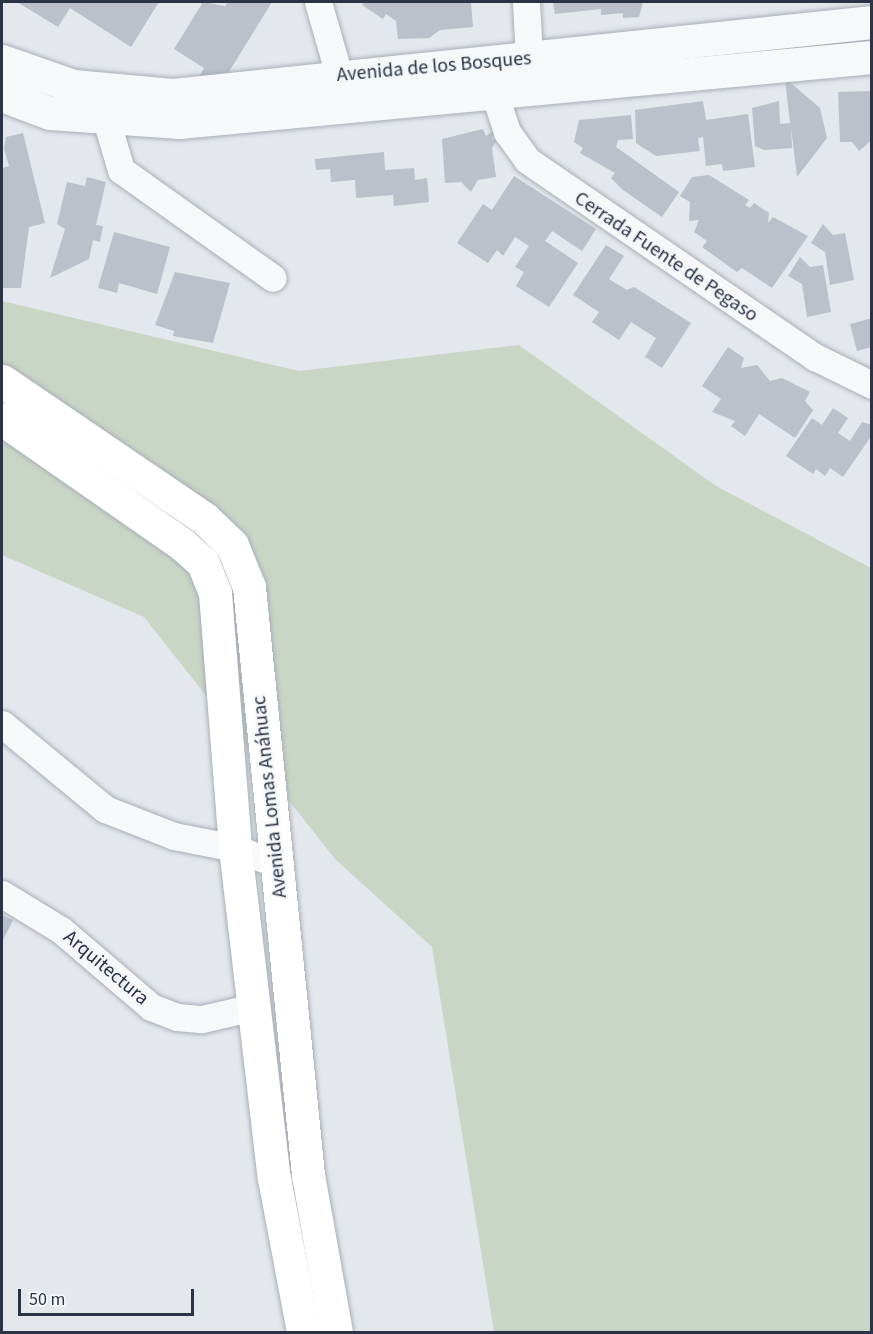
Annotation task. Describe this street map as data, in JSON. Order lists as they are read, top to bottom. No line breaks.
{"streets":{"main road":["Avenida Lomas Anáhuac"],"street":["Avenida de los Bosques","Cerrada Fuente de Pegaso","Arquitectura"]},"crossings":[["Avenida de los Bosques","Cerrada Fuente de Pegaso"],["Avenida Lomas Anáhuac","Arquitectura"]],"scale_bar":"50 m"}
